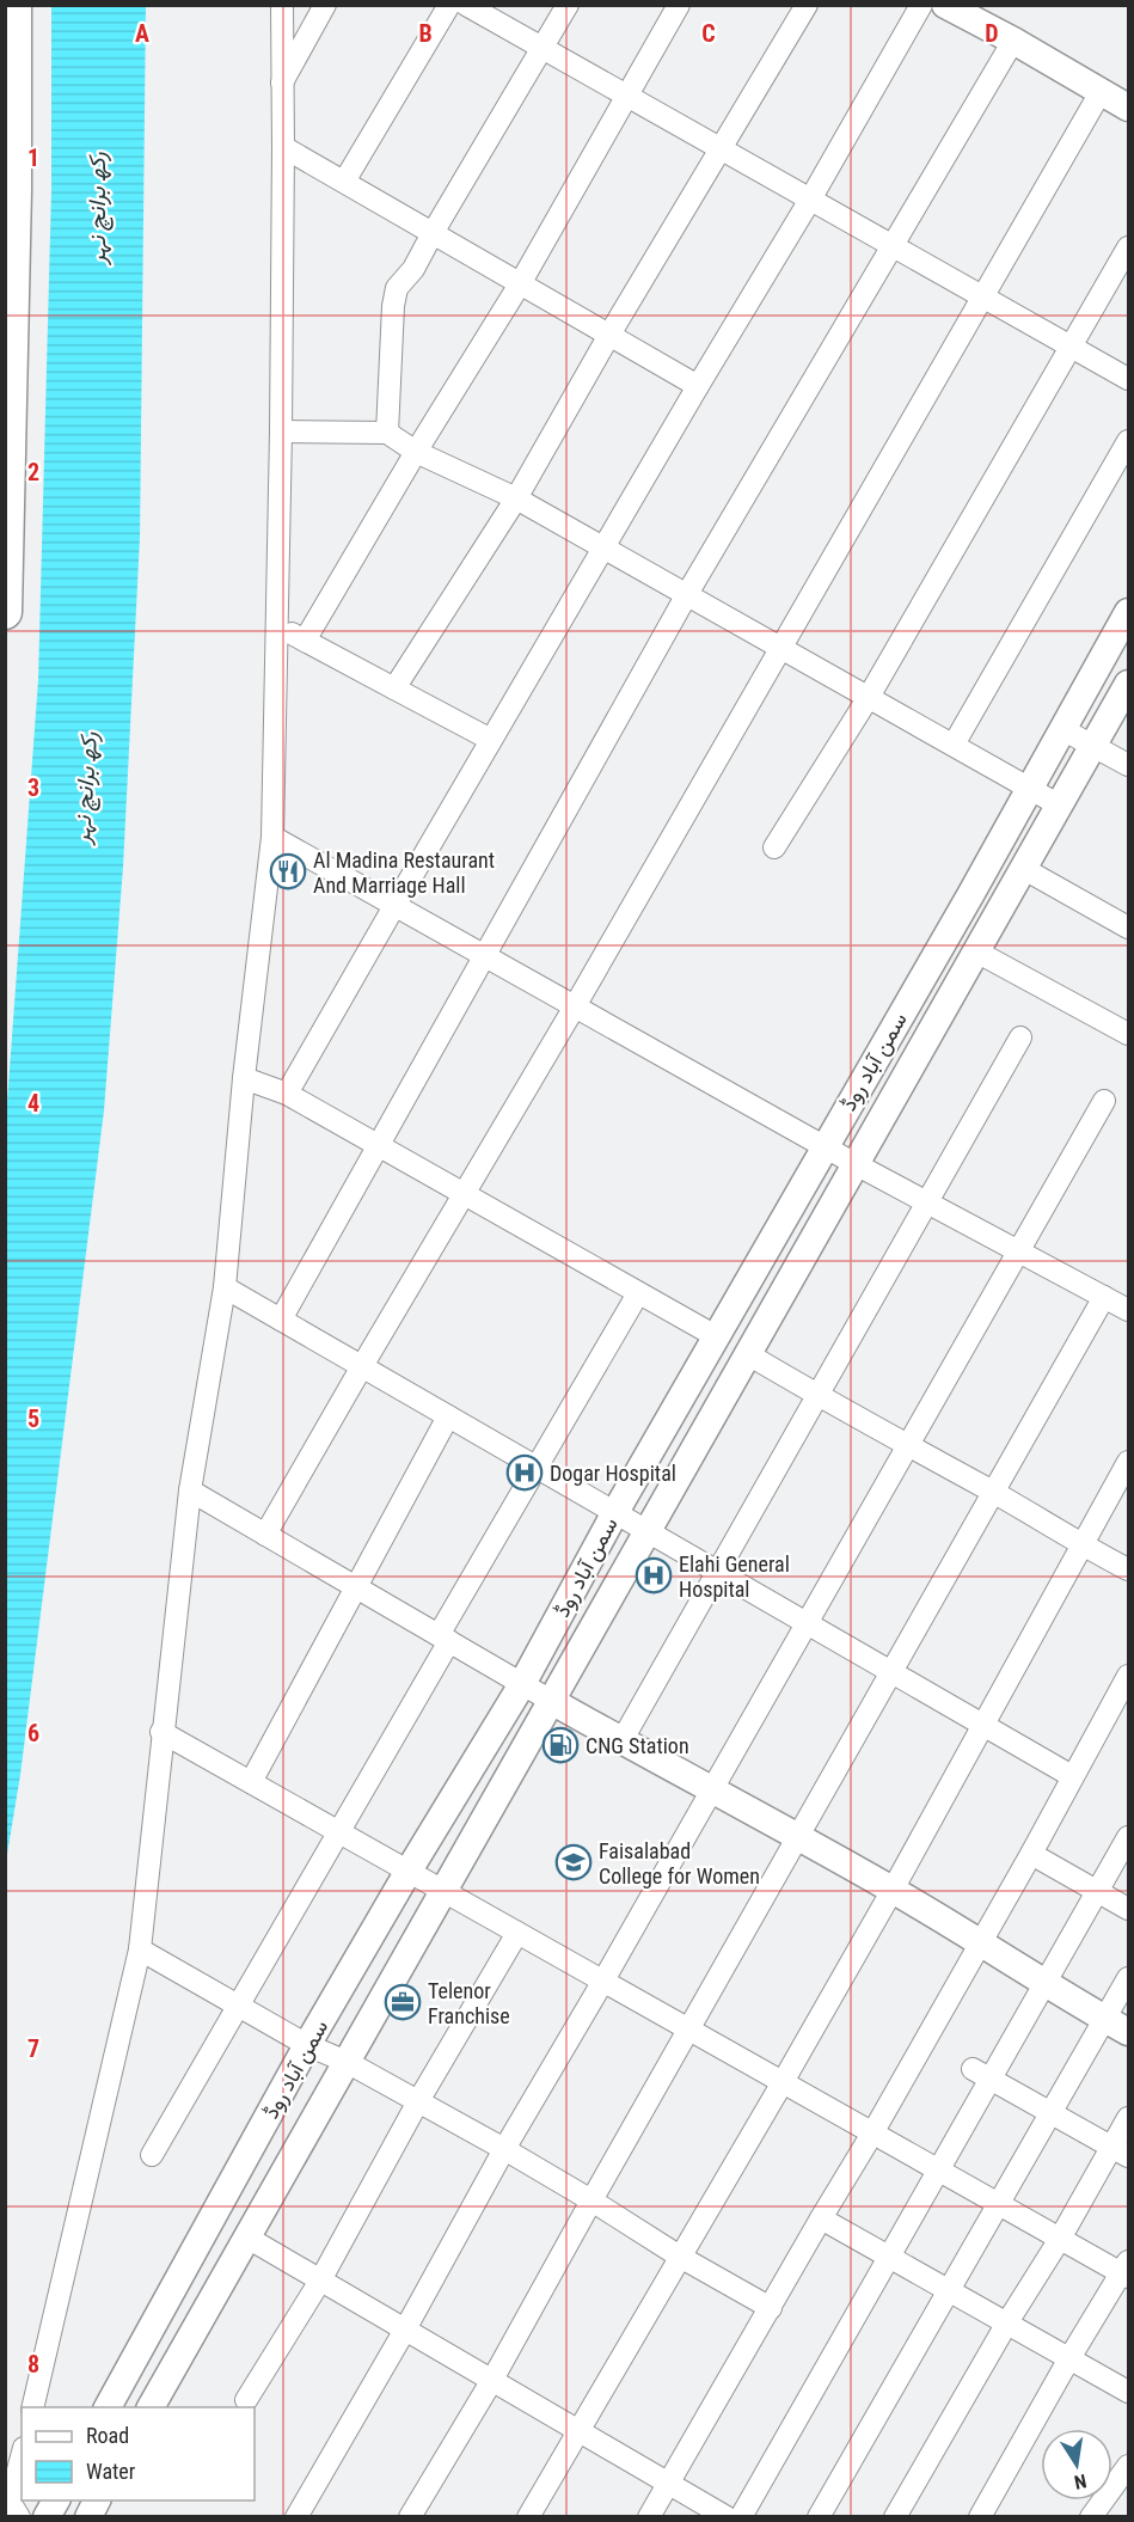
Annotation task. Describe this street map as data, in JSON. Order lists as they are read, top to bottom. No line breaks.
{"streets":{"street":["سمن آباد روڈ"]},"water":["رکھ برانچ نہر"],"places":{"restaurant":["Al Madina Restaurant And Marriage Hall"],"hospital":["Dogar Hospital","Elahi General Hospital"],"fuel station":["CNG Station"],"school or university":["Faisalabad College for Women"],"office":["Telenor Franchise"]},"legend":["Road","Water"],"north":"bottom","grid":{"columns":["A","B","C","D"],"rows":["1","2","3","4","5","6","7","8"]}}
